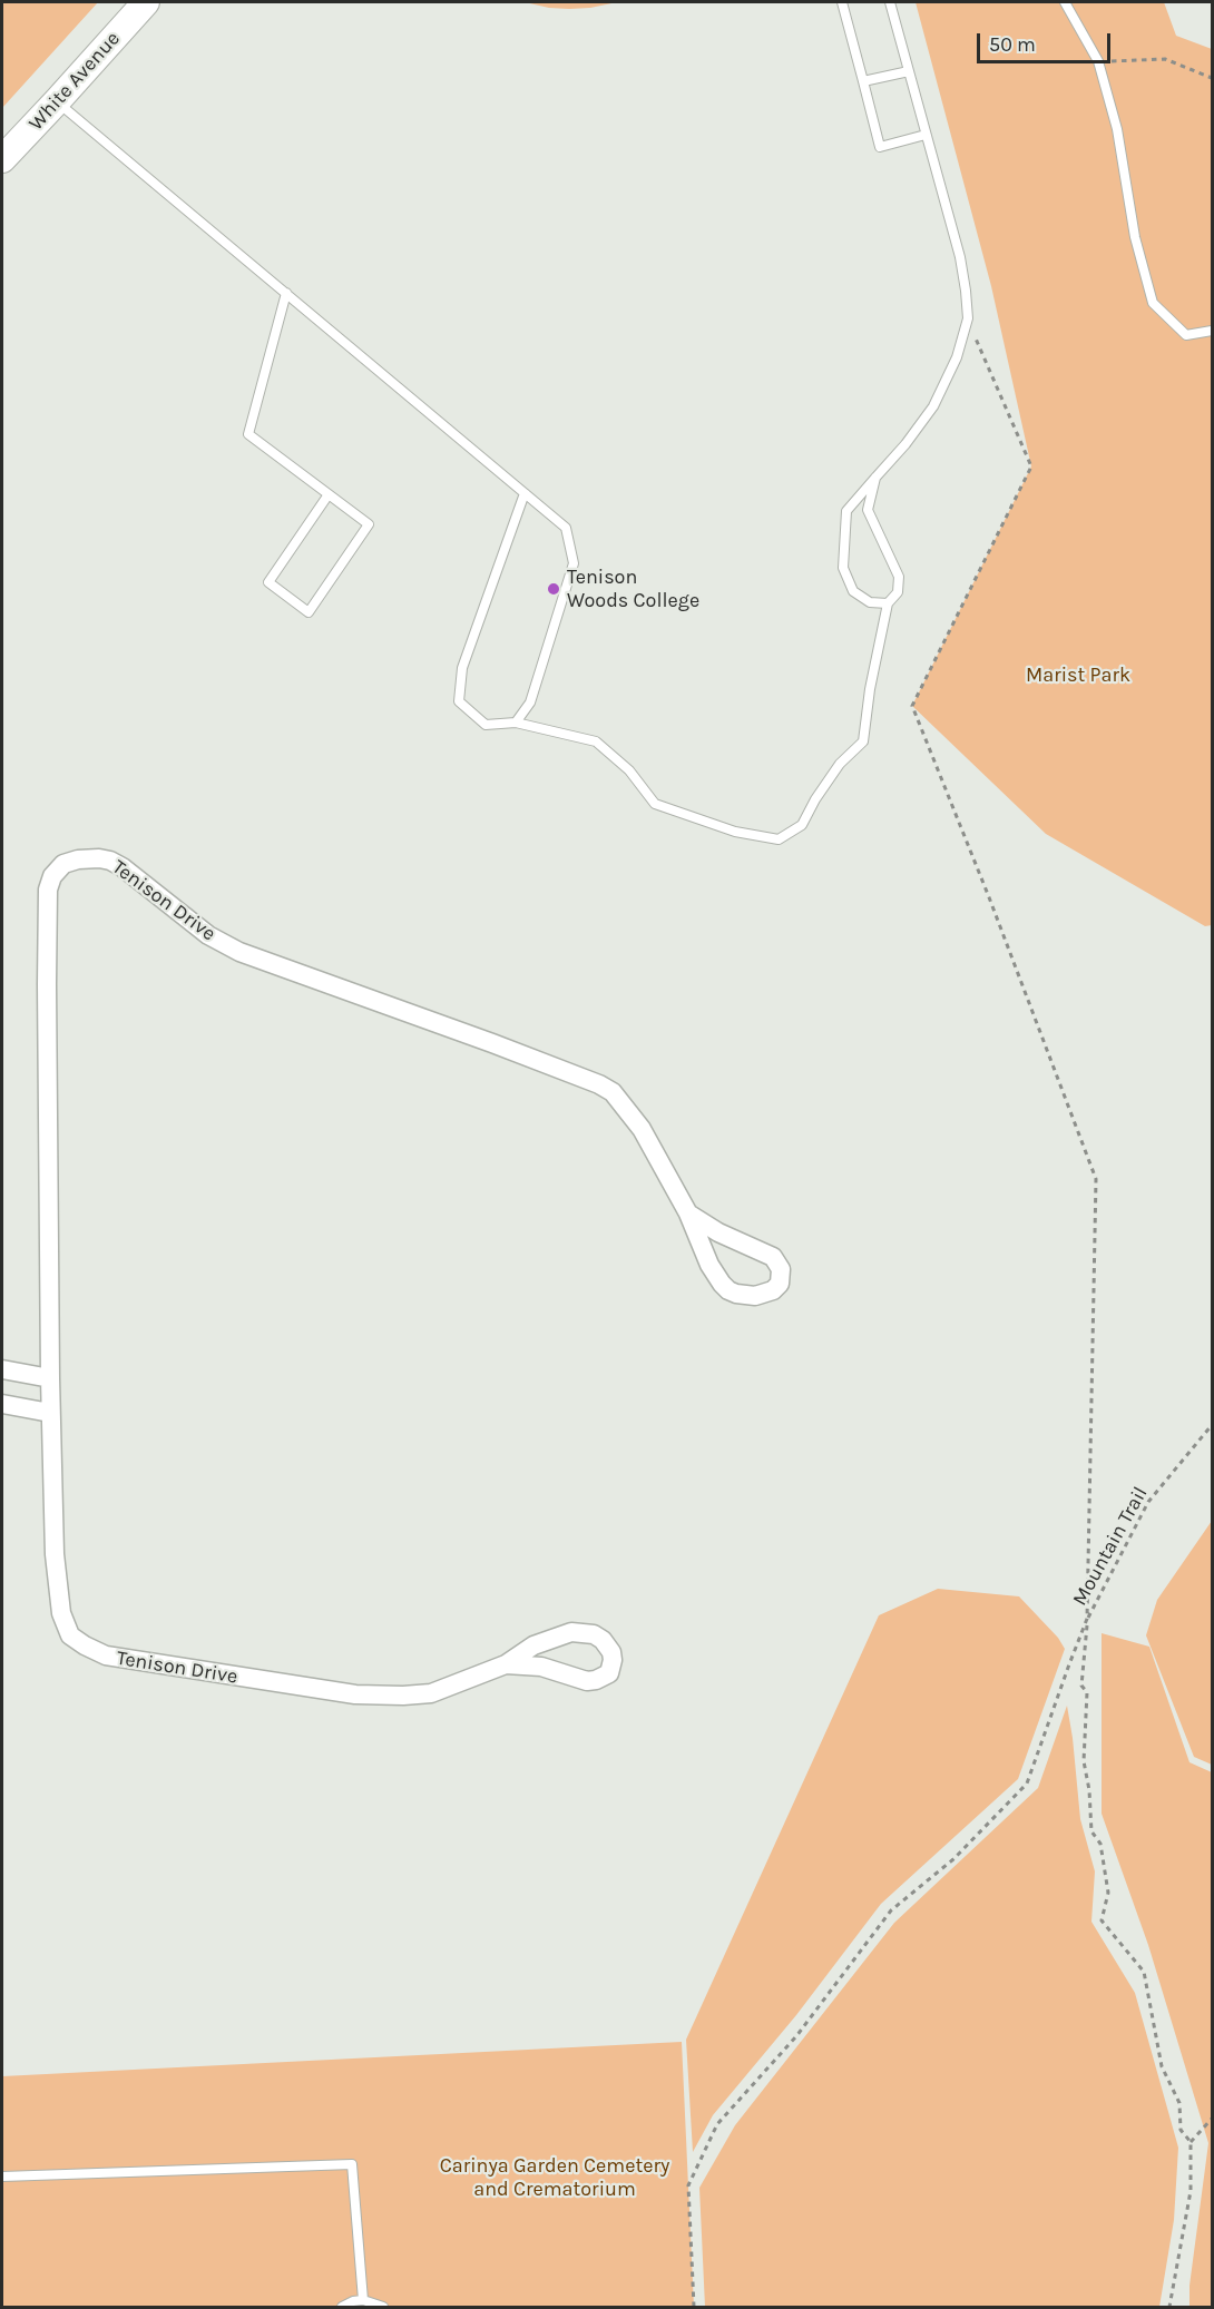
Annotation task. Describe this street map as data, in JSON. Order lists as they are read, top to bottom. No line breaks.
{"streets":{"main road":["White Avenue"],"street":["Tenison Drive"],"path":["Mountain Trail"]},"parks":["Marist Park","Carinya Garden Cemetery and Crematorium"],"places":["Tenison Woods College"],"scale_bar":"50 m"}
